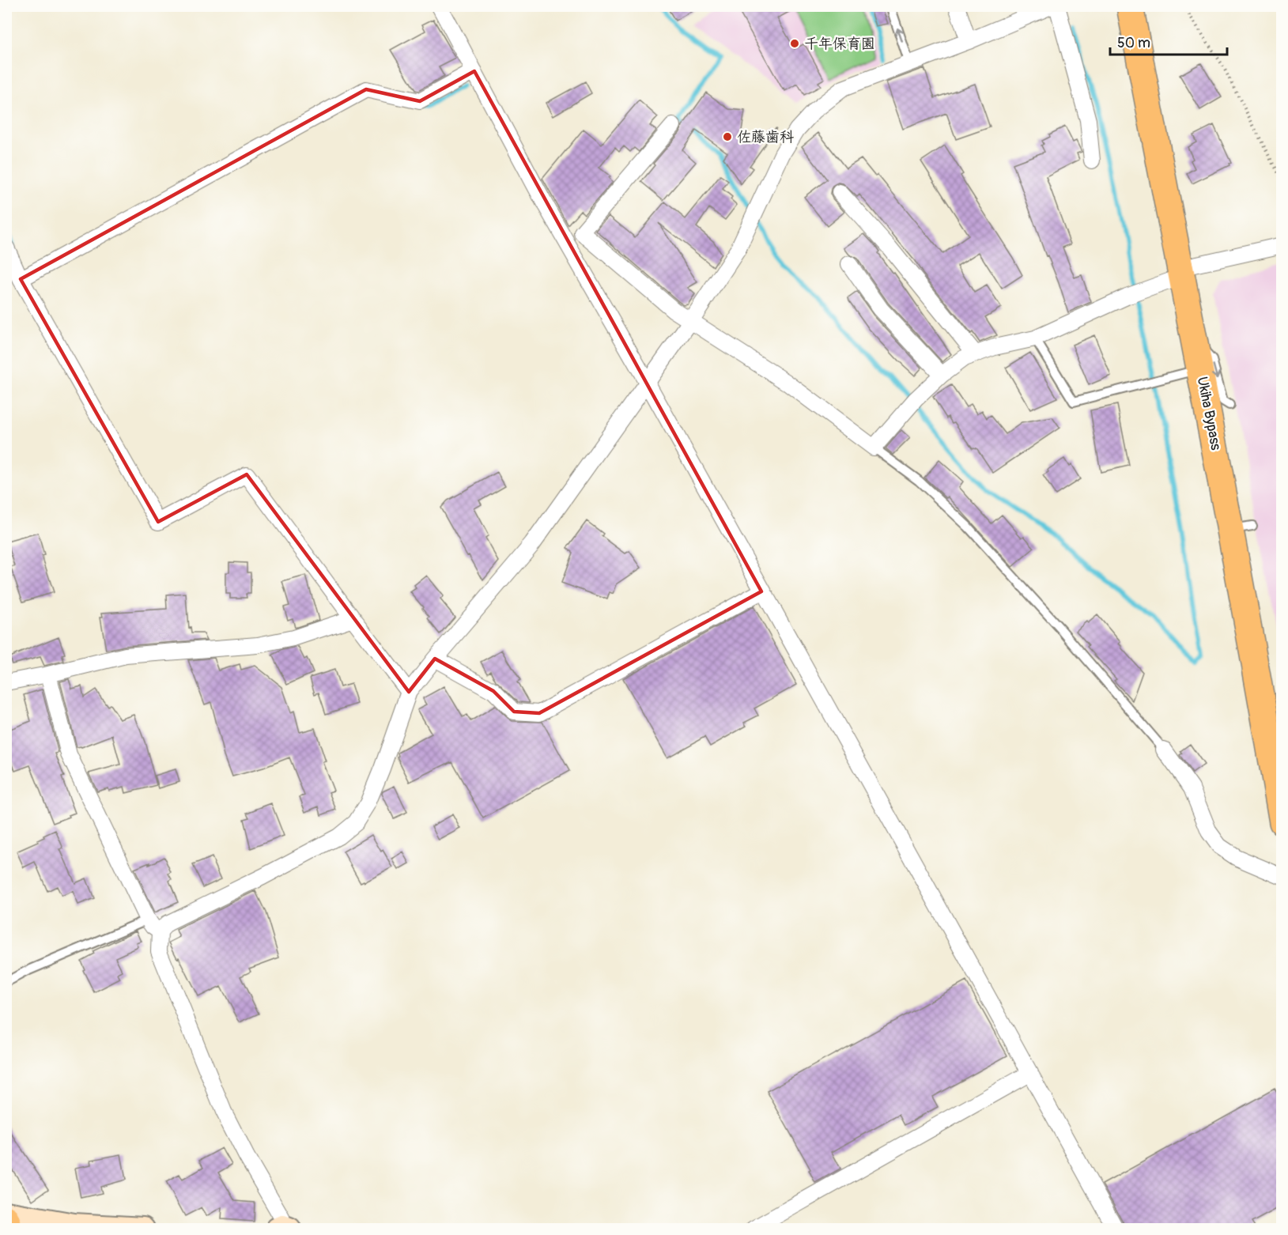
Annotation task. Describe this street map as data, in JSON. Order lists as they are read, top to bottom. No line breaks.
{"streets":{"highway":["Ukiha Bypass"]},"places":["千年保育園","佐藤歯科"],"scale_bar":"50 m"}
